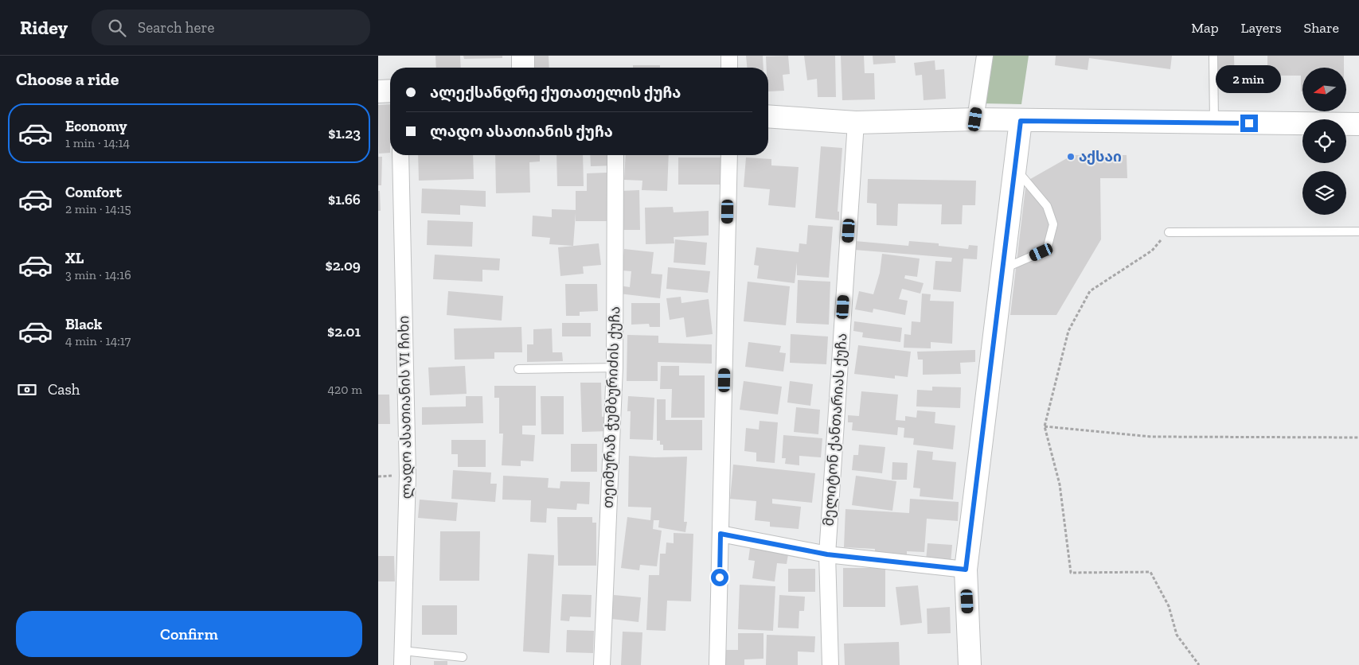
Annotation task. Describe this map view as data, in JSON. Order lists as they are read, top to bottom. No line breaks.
{"streets":{"street":["ლადო ასათიანის VI ჩიხი","თეიმურაზ ჭუმბურიძის ქუჩა","მელიტონ ქანთარიას ქუჩა"]},"places":["აქსაი"],"north":"left","page":{"header":"Ridey","search":"Search here","nav":["Map","Layers","Share"],"heading":"Choose a ride","bubble":"2 min","banner":["ალექსანდრე ქუთათელის ქუჩა","ლადო ასათიანის ქუჩა"],"list":[{"name":"Economy","note":"1 min · 14:14","value":"$1.23"},{"name":"Comfort","note":"2 min · 14:15","value":"$1.66"},{"name":"XL","note":"3 min · 14:16","value":"$2.09"},{"name":"Black","note":"4 min · 14:17","value":"$2.01"}],"pay":["Cash","420 m"],"buttons":"Confirm"}}
